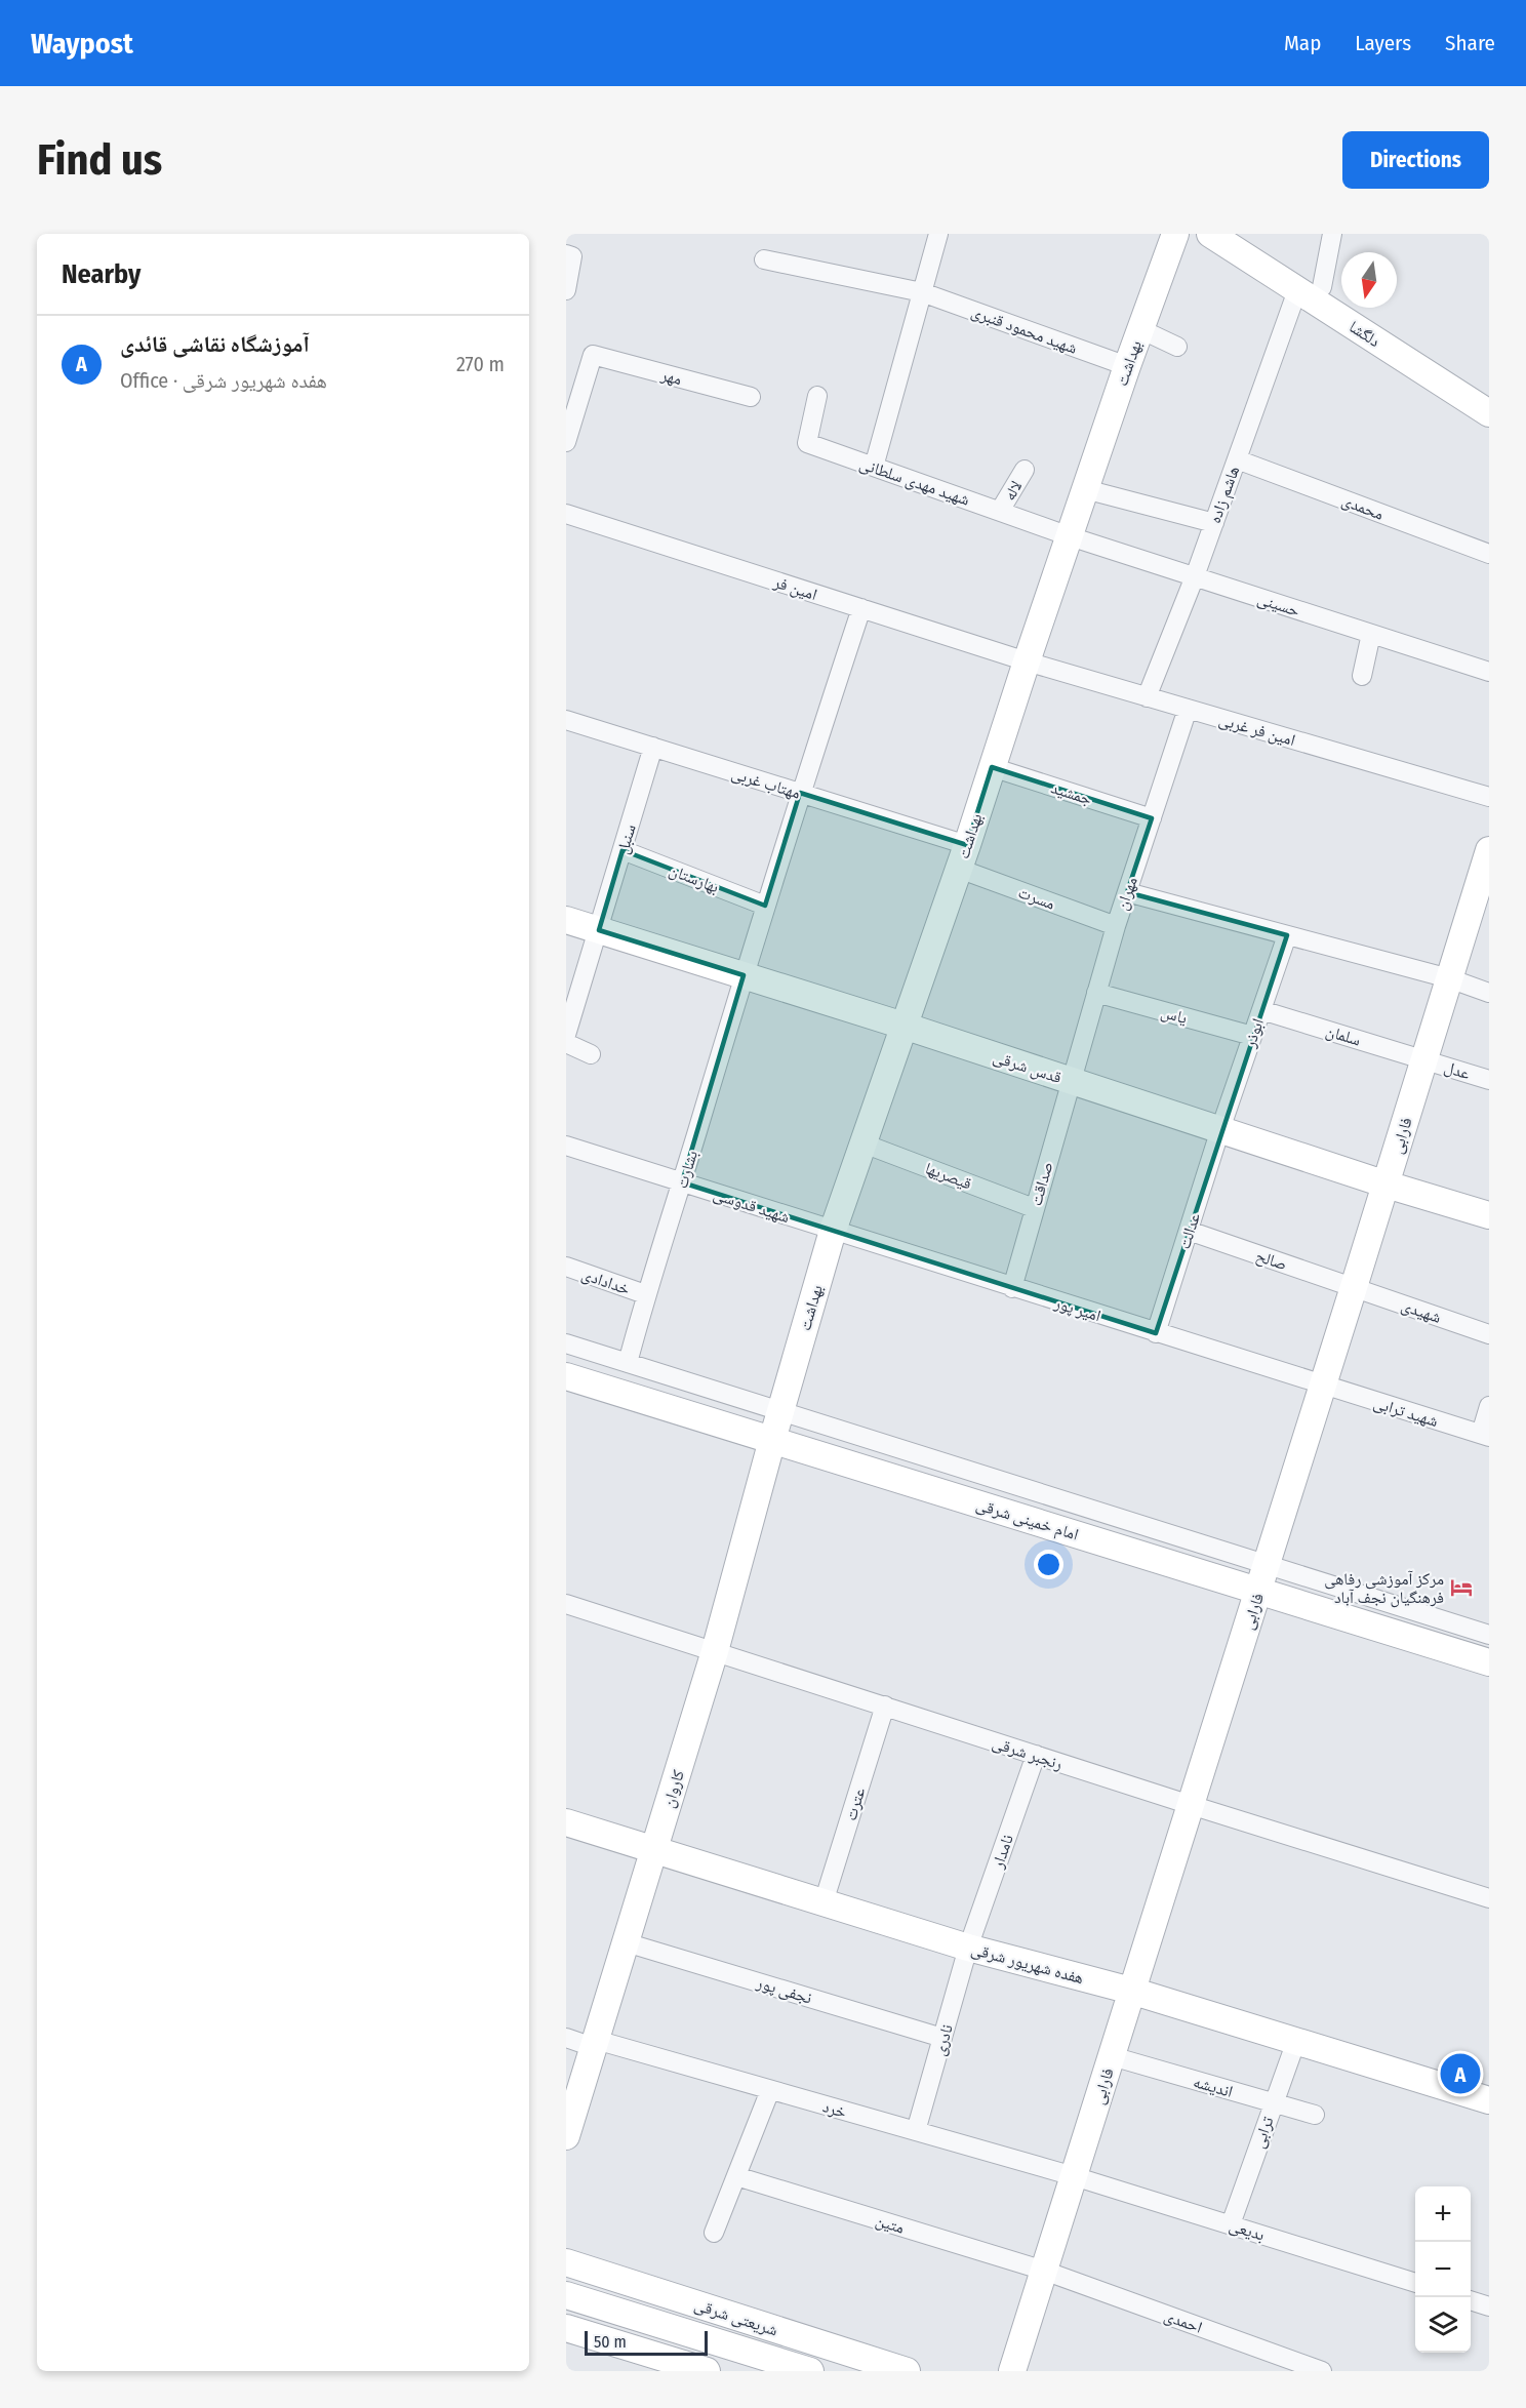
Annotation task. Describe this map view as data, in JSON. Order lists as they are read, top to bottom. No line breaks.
{"streets":{"street":["شهید محمود قنبری","دلگشا","بهداشت","مهر","شهید مهدی سلطانی","لاله","هاشم زاده","محمدی","امین فر","حسینی","امین فر غربی","مهتاب غربی","جمشید","سنبل","بهارستان","مهران","مسرت","یاس","ابوذر","سلمان","قدس شرقی","عدل","فارابی","بشارت","قیصریها","صداقت","شهید قدوسی","عدالت","صالح","خدادادی","امیر پور","شهیدی","شهید ترابی","امام خمینی شرقی","رنجبر شرقی","کاروان","عترت","نامدار","هفده شهریور شرقی","نجفی پور","نادری","اندیشه","خرد","ترابی","متین","بدیعی","شریعتی شرقی","احمدی"]},"crossings":[["شهید محمود قنبری","بهداشت"],["دلگشا","هاشم زاده"],["بهداشت","شهید مهدی سلطانی"],["بهداشت","امین فر"],["بهداشت","حسینی"],["بهداشت","امین فر غربی"],["بهداشت","مهتاب غربی"],["بهداشت","جمشید"],["بهداشت","مسرت"],["بهداشت","قدس شرقی"],["بهداشت","قیصریها"],["بهداشت","شهید قدوسی"],["بهداشت","امیر پور"],["بهداشت","امام خمینی شرقی"],["بهداشت","کاروان"],["شهید مهدی سلطانی","لاله"],["شهید مهدی سلطانی","حسینی"],["هاشم زاده","محمدی"],["هاشم زاده","حسینی"],["هاشم زاده","امین فر غربی"],["امین فر","امین فر غربی"],["امین فر غربی","مهران"],["مهتاب غربی","سنبل"],["مهتاب غربی","مسرت"],["جمشید","مهران"],["سنبل","بهارستان"],["سنبل","قدس شرقی"],["مهران","مسرت"],["مهران","یاس"],["مهران","قدس شرقی"],["مهران","صداقت"],["یاس","ابوذر"],["ابوذر","سلمان"],["ابوذر","قدس شرقی"],["ابوذر","عدالت"],["سلمان","عدل"],["سلمان","فارابی"],["قدس شرقی","فارابی"],["قدس شرقی","بشارت"],["قدس شرقی","صداقت"],["قدس شرقی","عدالت"],["عدل","فارابی"],["فارابی","صالح"],["فارابی","امیر پور"],["فارابی","شهیدی"],["فارابی","شهید ترابی"],["فارابی","امام خمینی شرقی"],["فارابی","رنجبر شرقی"],["فارابی","هفده شهریور شرقی"],["فارابی","اندیشه"],["فارابی","خرد"],["فارابی","متین"],["فارابی","بدیعی"],["فارابی","احمدی"],["بشارت","شهید قدوسی"],["بشارت","خدادادی"],["قیصریها","صداقت"],["صداقت","امیر پور"],["شهید قدوسی","امیر پور"],["عدالت","صالح"],["عدالت","امیر پور"],["صالح","شهیدی"],["امیر پور","شهید ترابی"],["امام خمینی شرقی","کاروان"],["رنجبر شرقی","کاروان"],["رنجبر شرقی","عترت"],["رنجبر شرقی","نامدار"],["کاروان","هفده شهریور شرقی"],["کاروان","نجفی پور"],["کاروان","خرد"],["عترت","هفده شهریور شرقی"],["نامدار","هفده شهریور شرقی"],["نامدار","نادری"],["هفده شهریور شرقی","نادری"],["هفده شهریور شرقی","ترابی"],["نجفی پور","نادری"],["نادری","خرد"],["اندیشه","ترابی"],["خرد","بدیعی"],["ترابی","بدیعی"],["متین","احمدی"]],"places":{"hotel":["مرکز آموزشی رفاهی فرهنگیان نجف آباد"]},"scale_bar":"50 m","north":"bottom","page":{"header":"Waypost","nav":["Map","Layers","Share"],"buttons":"Directions","title":"Find us","heading":"Nearby","list":[{"mark":"A","name":"آموزشگاه نقاشی قائدی","note":"Office · هفده شهریور شرقی","value":"270 m"}],"pins":"A","map_buttons":["+","−"],"scale":"50 m"}}
